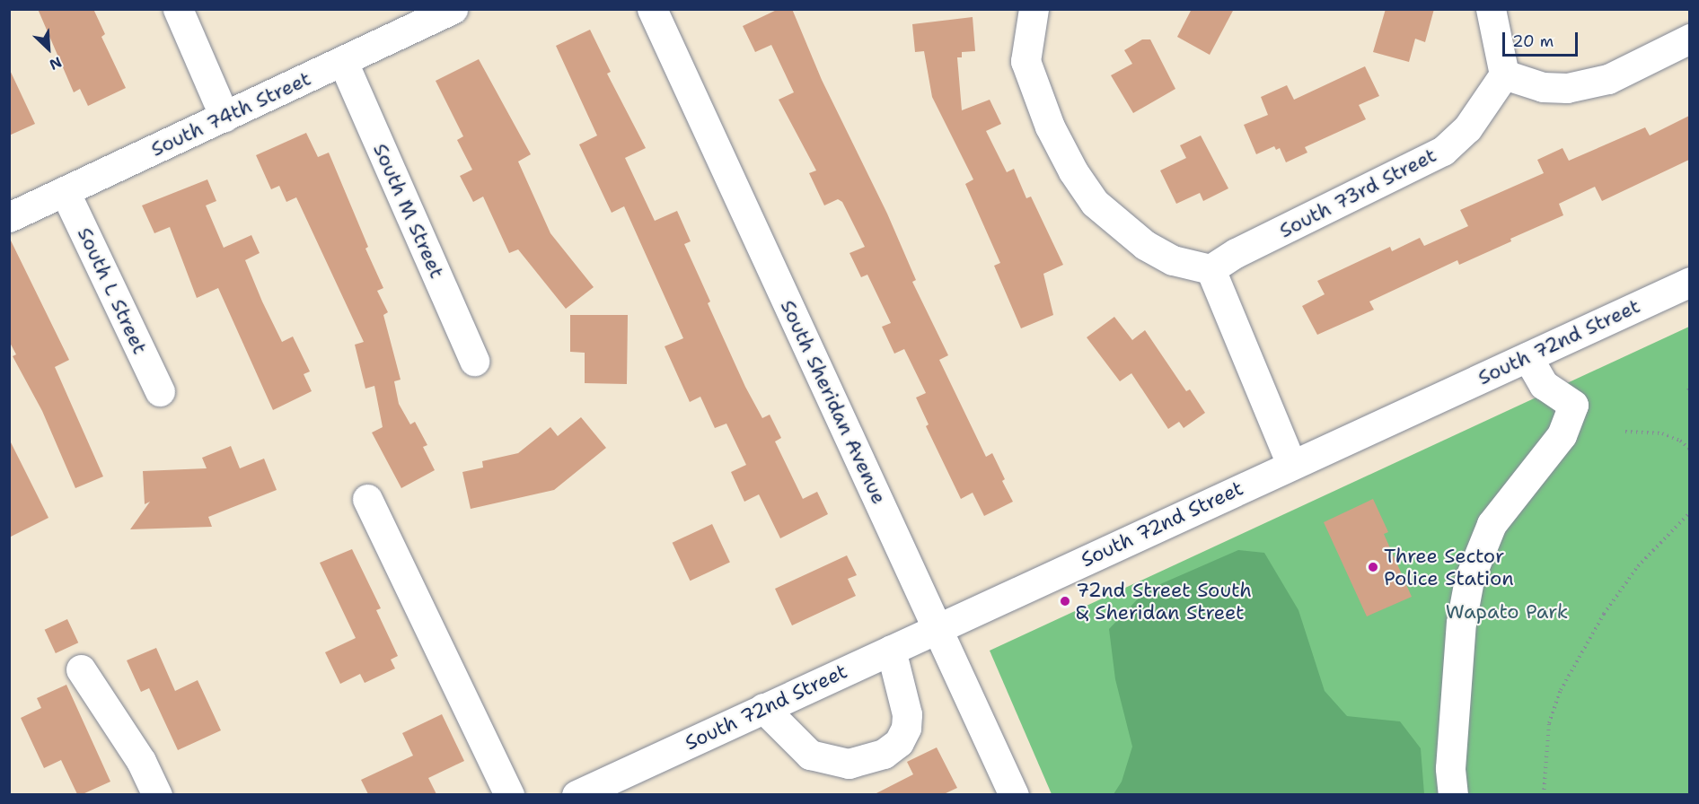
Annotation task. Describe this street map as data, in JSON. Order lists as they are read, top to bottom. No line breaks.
{"streets":{"street":["South 74th Street","South 73rd Street","South M Street","South L Street","South 72nd Street","South Sheridan Avenue"]},"crossings":[["South 74th Street","South M Street"],["South 74th Street","South L Street"],["South 72nd Street","South Sheridan Avenue"]],"parks":["Wapato Park"],"places":["Three Sector Police Station","72nd Street South & Sheridan Street"],"scale_bar":"20 m","north":"bottom right"}
